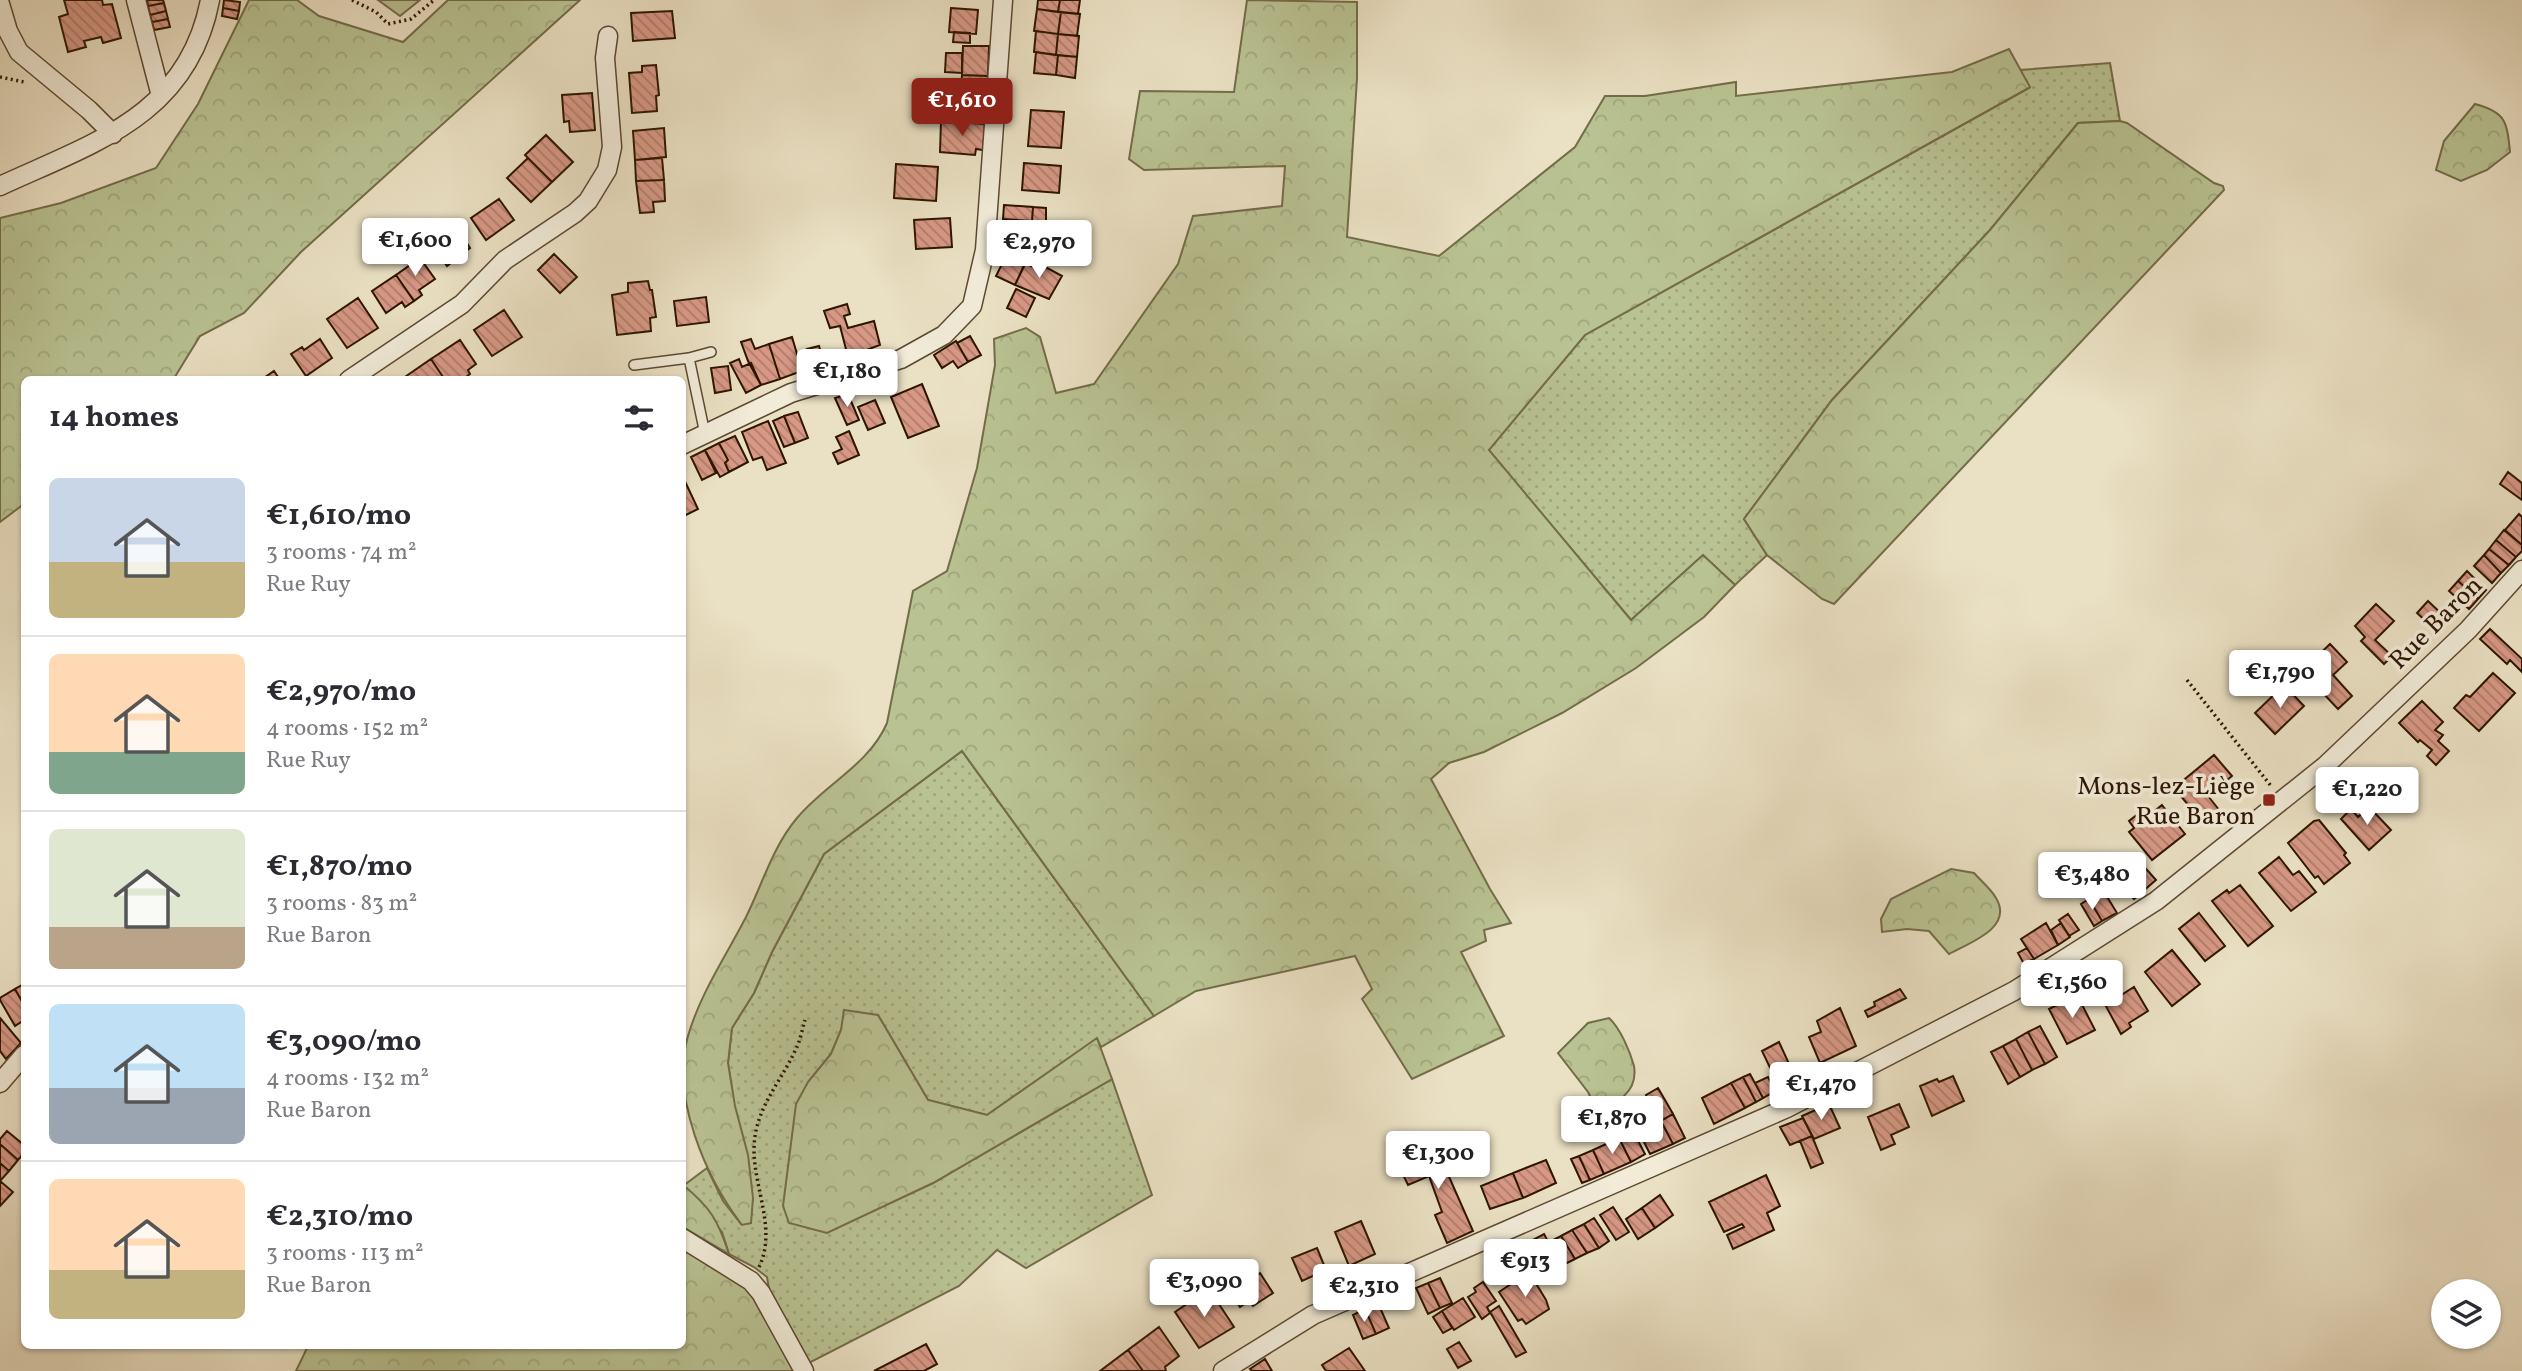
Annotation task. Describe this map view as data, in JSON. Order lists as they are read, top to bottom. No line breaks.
{"streets":{"street":["Rue Baron"]},"places":{"transit":["Mons-lez-Liège Rue Baron"]},"page":{"price":["€1,610","€1,600","€2,970","€1,180","€1,790","€1,220","€3,480","€1,560","€1,470","€1,870","€1,300","€913","€3,090","€2,310"],"heading":"14 homes","list":[{"name":"€1,610/mo","note":"3 rooms · 74 m² · Rue Ruy"},{"name":"€2,970/mo","note":"4 rooms · 152 m² · Rue Ruy"},{"name":"€1,870/mo","note":"3 rooms · 83 m² · Rue Baron"},{"name":"€3,090/mo","note":"4 rooms · 132 m² · Rue Baron"},{"name":"€2,310/mo","note":"3 rooms · 113 m² · Rue Baron"}]}}
